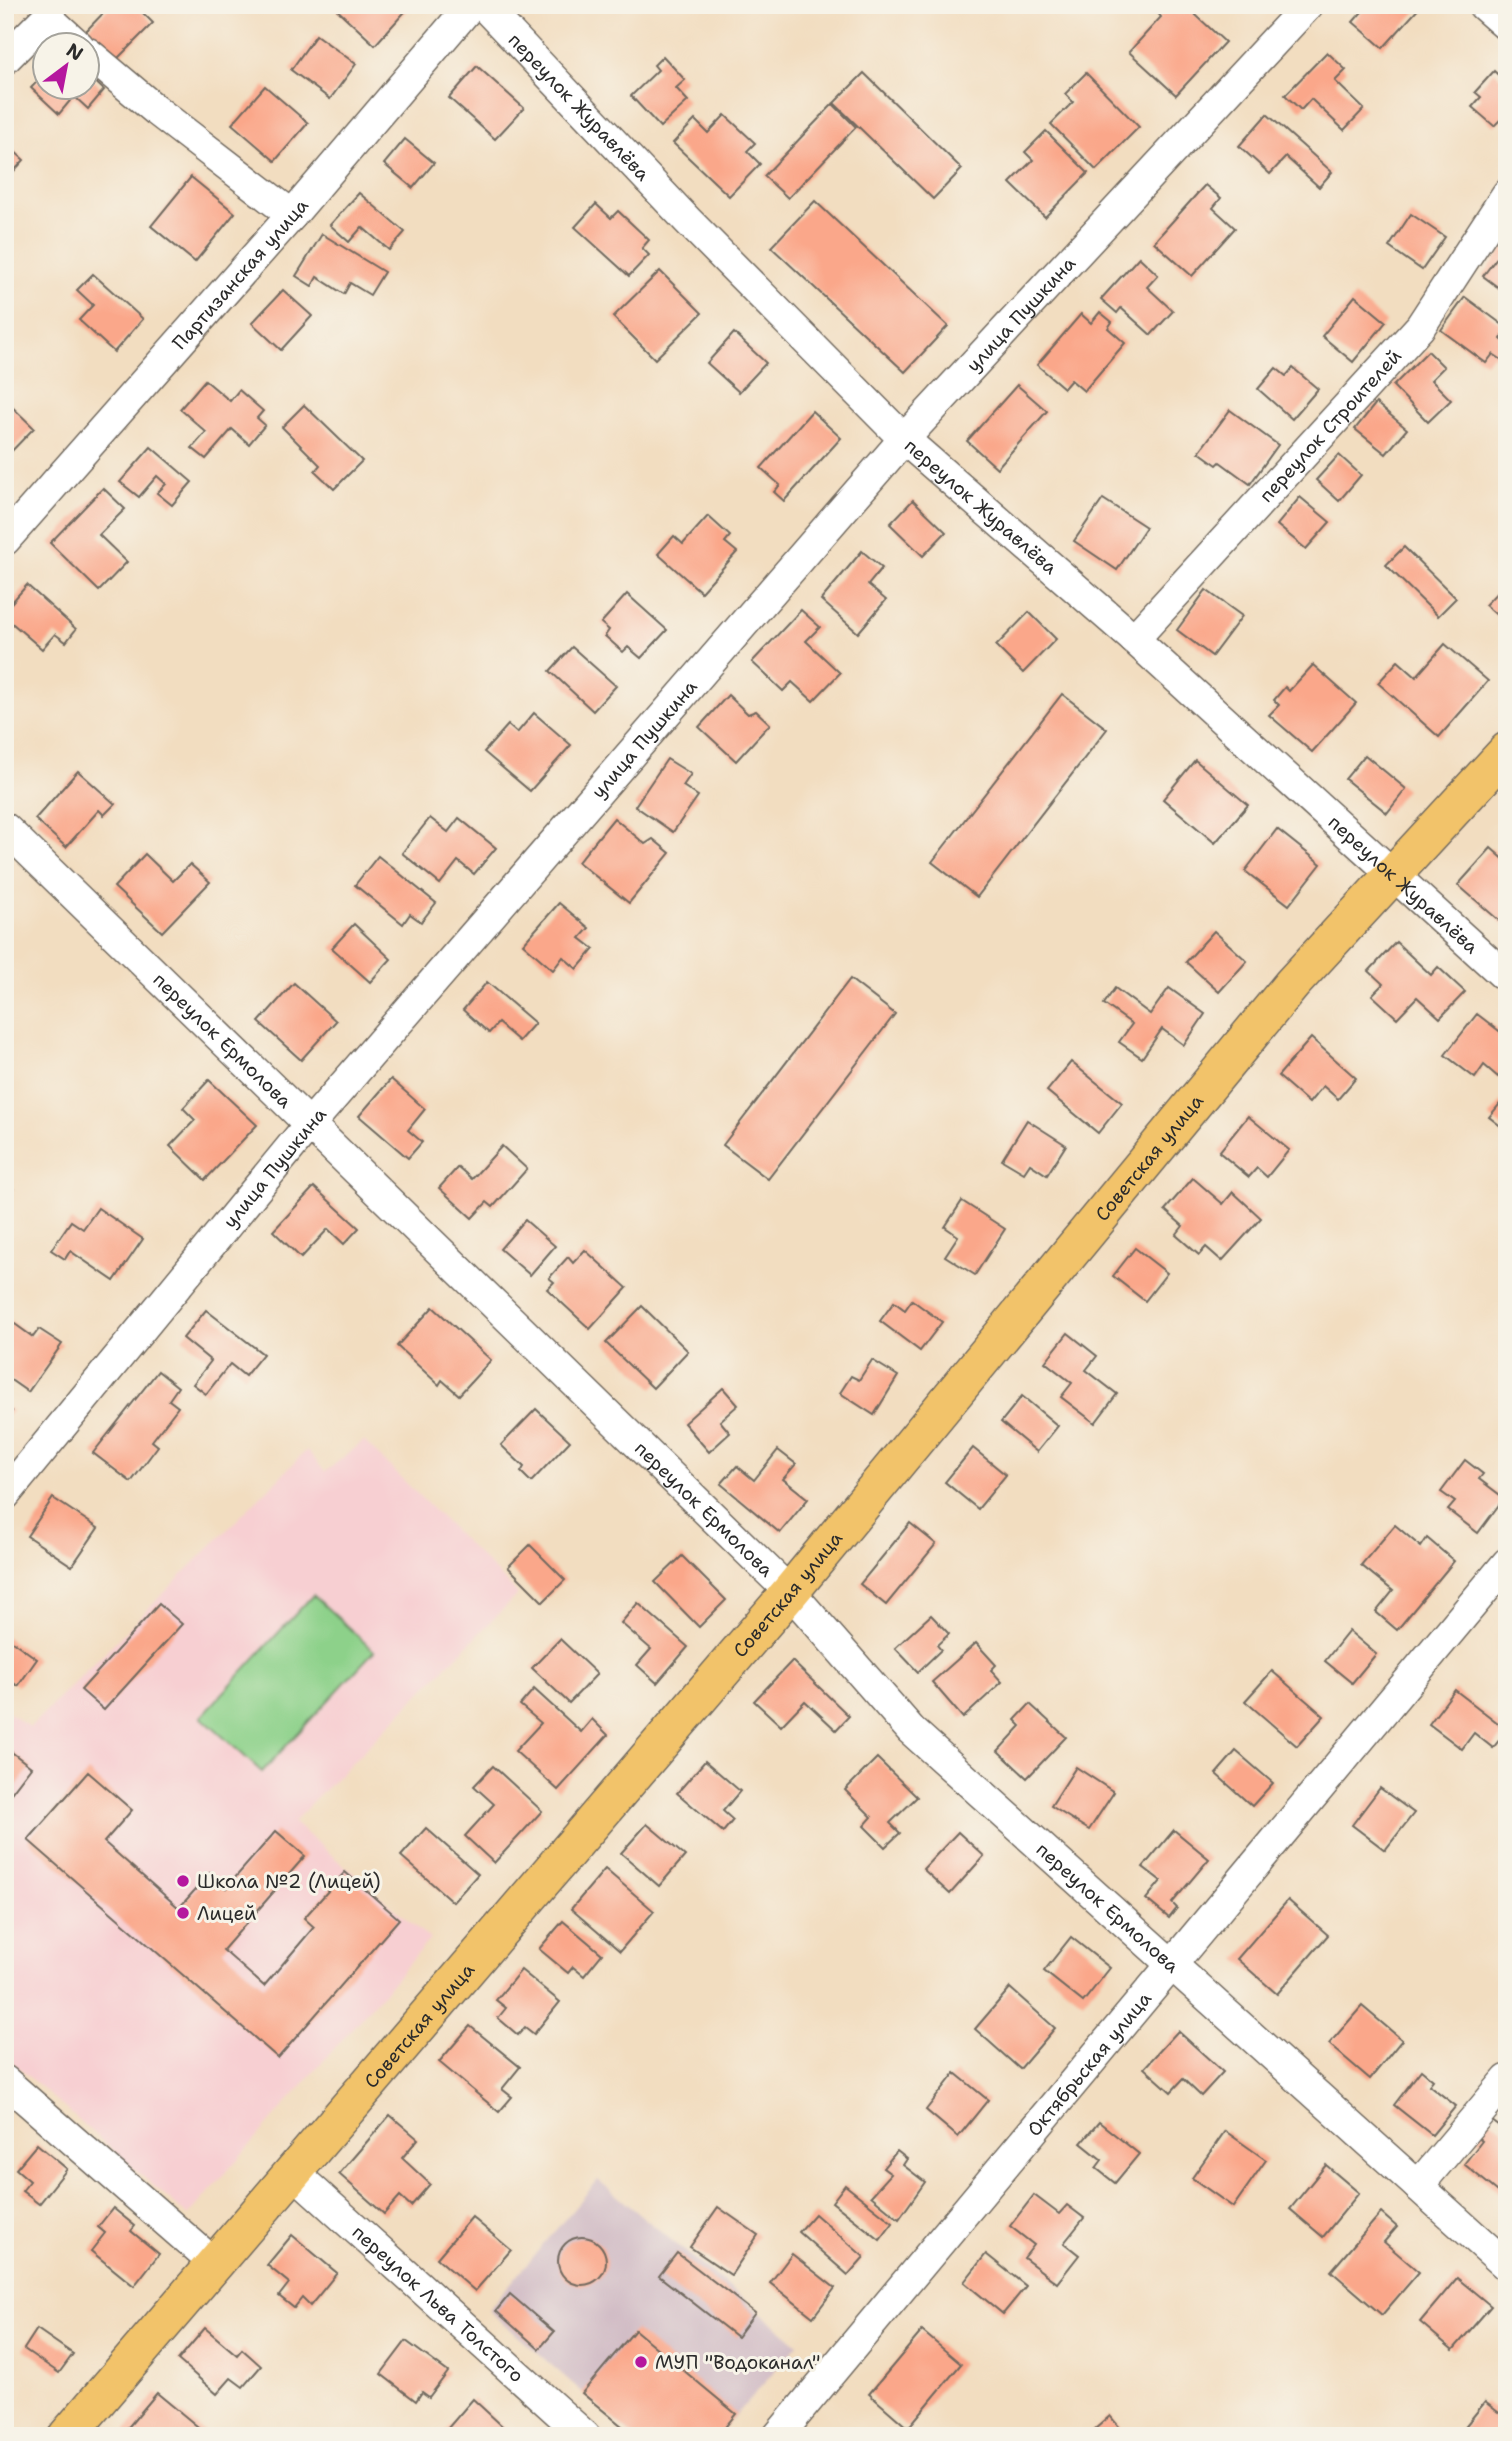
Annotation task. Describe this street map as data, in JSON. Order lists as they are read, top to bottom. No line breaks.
{"streets":{"main road":["Советская улица"],"street":["переулок Журавлёва","Партизанская улица","улица Пушкина","переулок Строителей","переулок Ермолова","Октябрьская улица","переулок Льва Толстого"]},"crossings":[["переулок Журавлёва","улица Пушкина"],["переулок Журавлёва","переулок Строителей"],["переулок Журавлёва","Советская улица"],["улица Пушкина","переулок Ермолова"],["переулок Ермолова","Советская улица"],["переулок Ермолова","Октябрьская улица"],["Советская улица","переулок Льва Толстого"]],"places":["Школа №2 (Лицей)","Лицей","МУП \"Водоканал\""],"north":"top right"}
